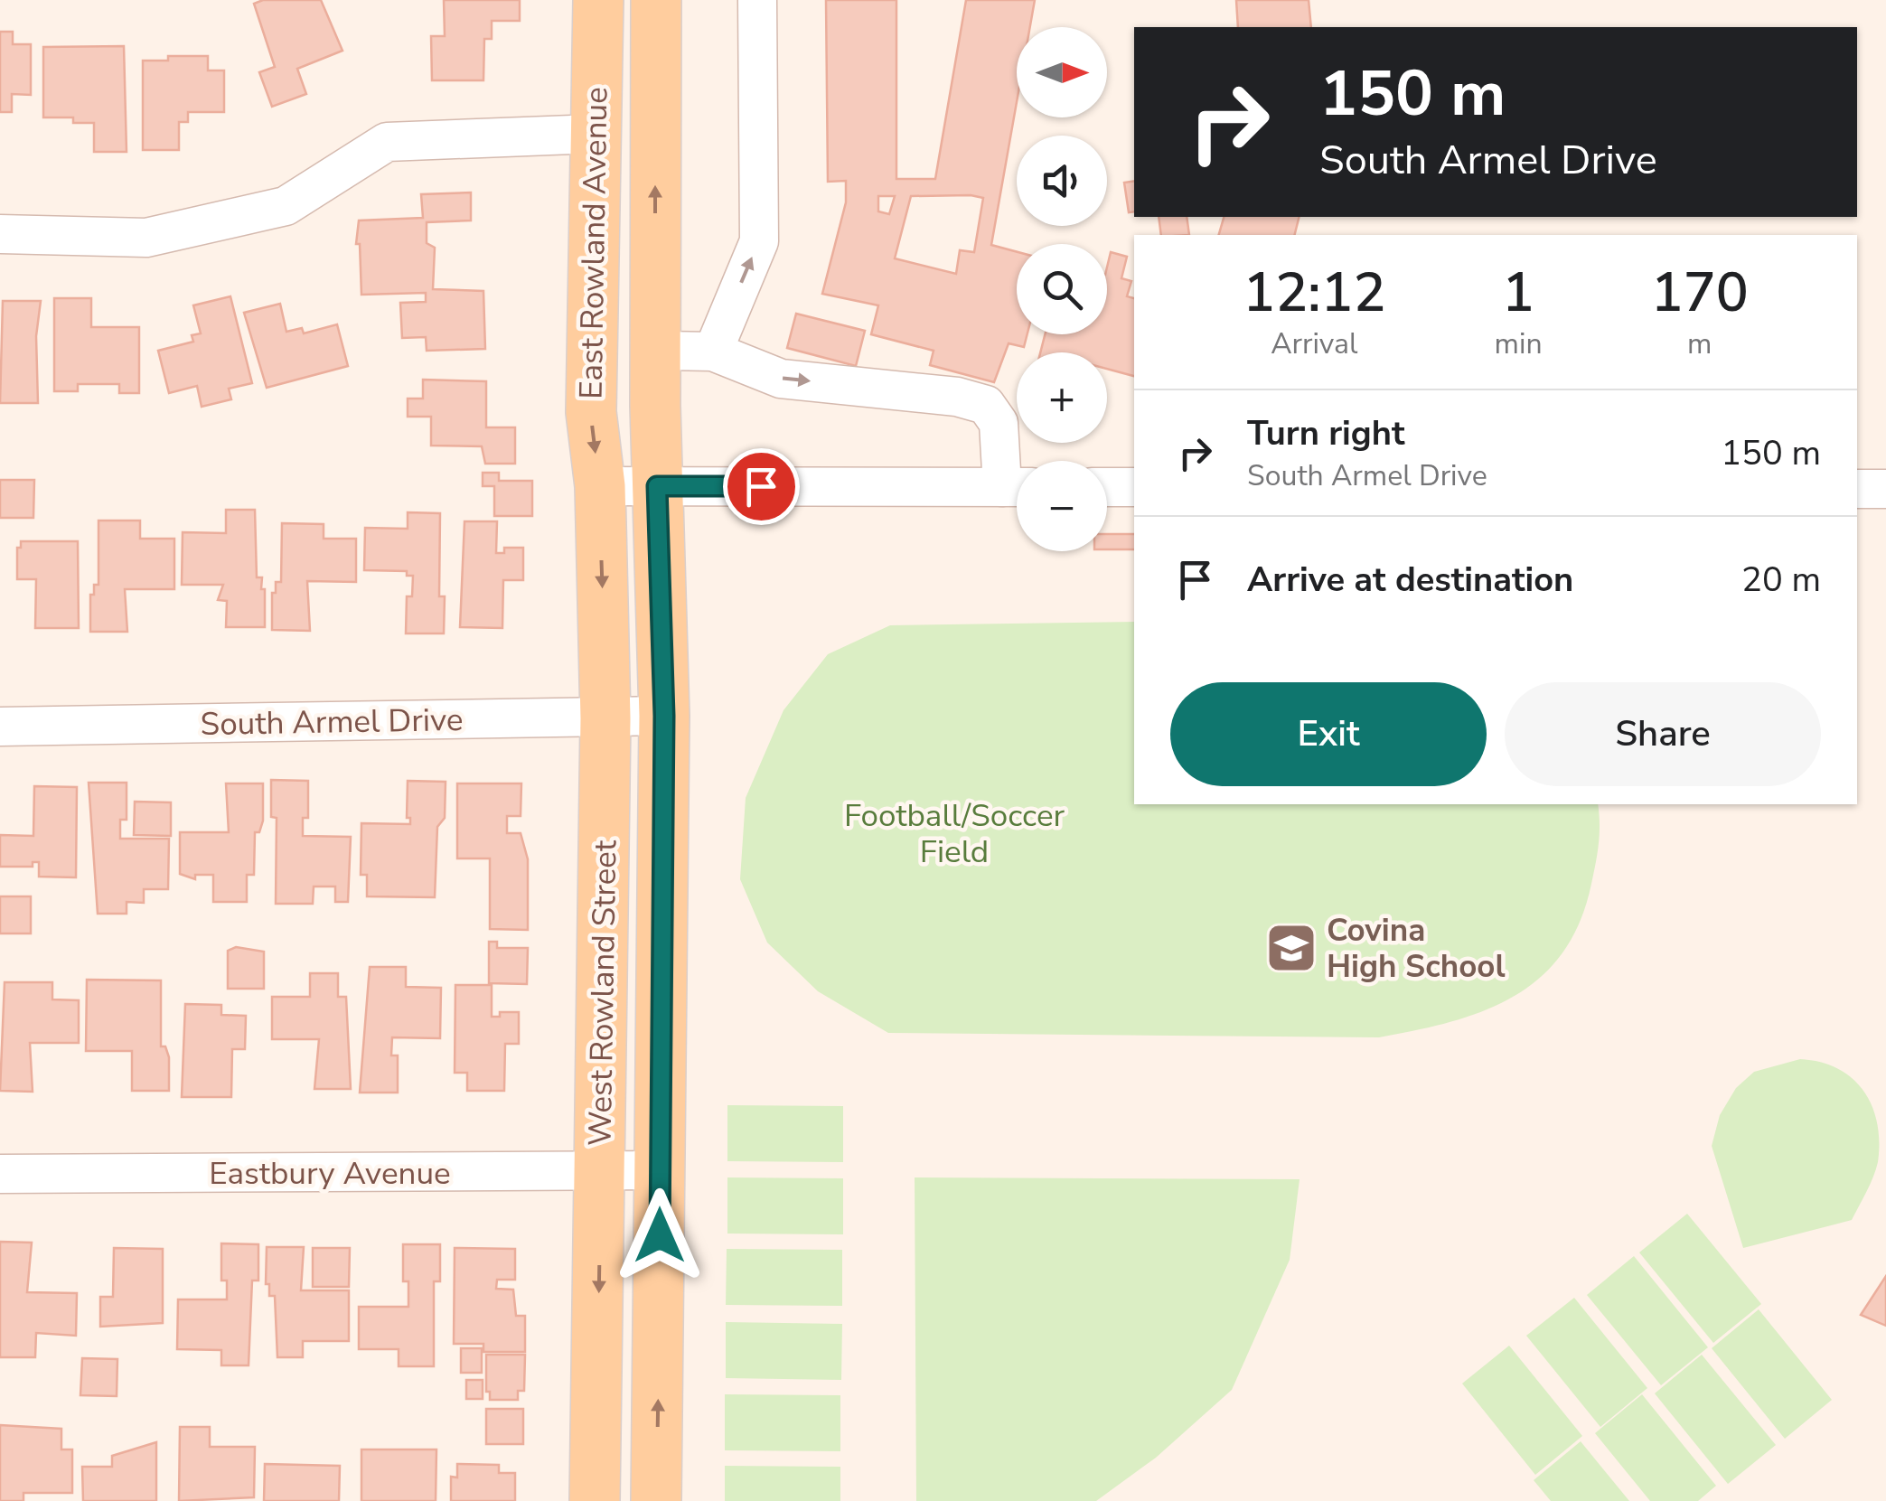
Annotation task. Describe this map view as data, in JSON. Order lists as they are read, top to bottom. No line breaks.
{"streets":{"main road":["East Rowland Avenue","West Rowland Street"],"street":["South Armel Drive","Eastbury Avenue"]},"crossings":[["East Rowland Avenue","West Rowland Street"],["South Armel Drive","West Rowland Street"],["West Rowland Street","Eastbury Avenue"]],"parks":["Football/Soccer Field"],"places":{"school or university":["Covina High School"]},"north":"right","page":{"map_buttons":["+","−"],"turn":["150 m","South Armel Drive"],"eta":["12:12","Arrival","1","min","170","m"],"list":[{"name":"Turn right","note":"South Armel Drive","value":"150 m"},{"name":"Arrive at destination","value":"20 m"}],"buttons":["Exit","Share"]}}
